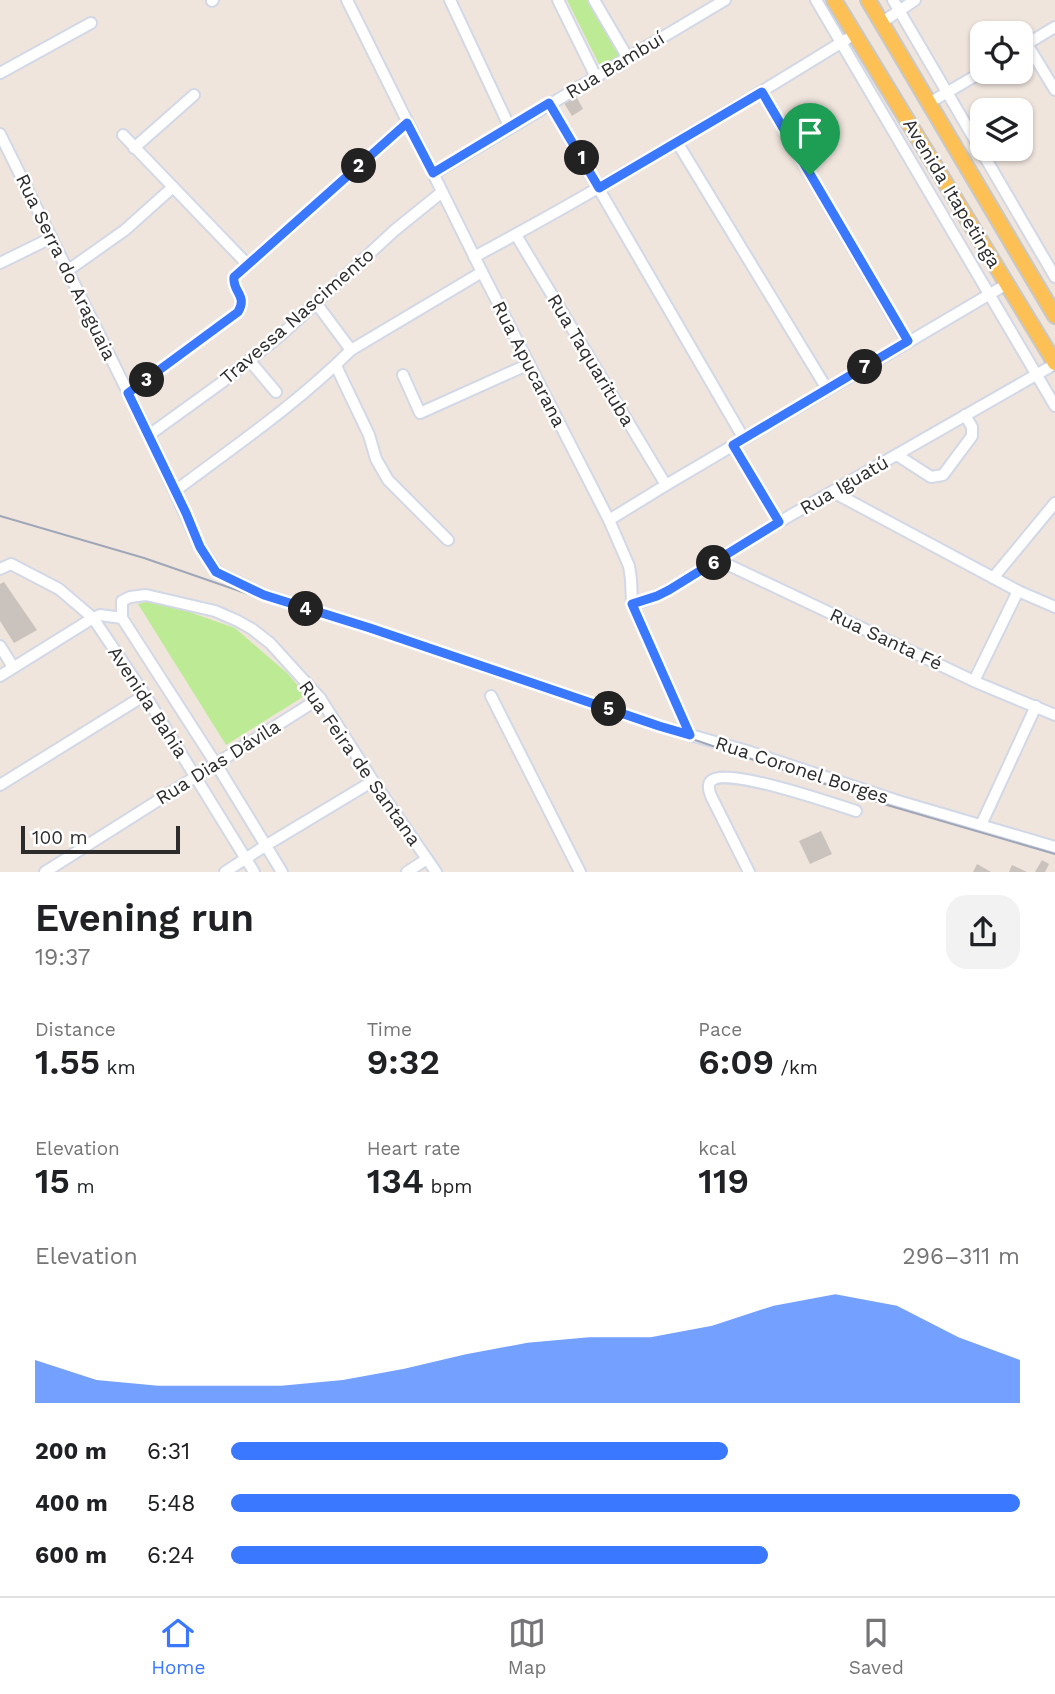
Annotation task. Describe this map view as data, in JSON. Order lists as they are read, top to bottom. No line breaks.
{"streets":{"main road":["Avenida Itapetinga"],"street":["Rua Bambuí","Rua Serra do Araguaia","Travessa Nascimento","Rua Taquarituba","Rua Apucarana","Rua Iguatú","Rua Santa Fé","Avenida Bahia","Rua Dias Dávila","Rua Feira de Santana","Rua Coronel Borges"]},"crossings":[["Rua Bambuí","Rua Apucarana"],["Avenida Itapetinga","Rua Iguatú"],["Rua Serra do Araguaia","Travessa Nascimento"],["Rua Serra do Araguaia","Rua Coronel Borges"],["Travessa Nascimento","Rua Apucarana"],["Rua Apucarana","Rua Iguatú"],["Rua Apucarana","Rua Coronel Borges"],["Rua Iguatú","Rua Santa Fé"],["Avenida Bahia","Rua Dias Dávila"],["Avenida Bahia","Rua Feira de Santana"],["Rua Dias Dávila","Rua Feira de Santana"]],"scale_bar":"100 m","page":{"pins":["1","2","7","3","6","4","5"],"scale":"100 m","heading":["Evening run","19:37"],"stats":[["Distance","1.55 km"],["Time","9:32"],["Pace","6:09 /km"],["Elevation","15 m"],["Heart rate","134 bpm"],["kcal","119"]],"chart":["Elevation","296–311 m"],"list":[{"name":"200 m","note":"6:31"},{"name":"400 m","note":"5:48"},{"name":"600 m","note":"6:24"}],"tabs":["Home","Map","Saved"]}}
